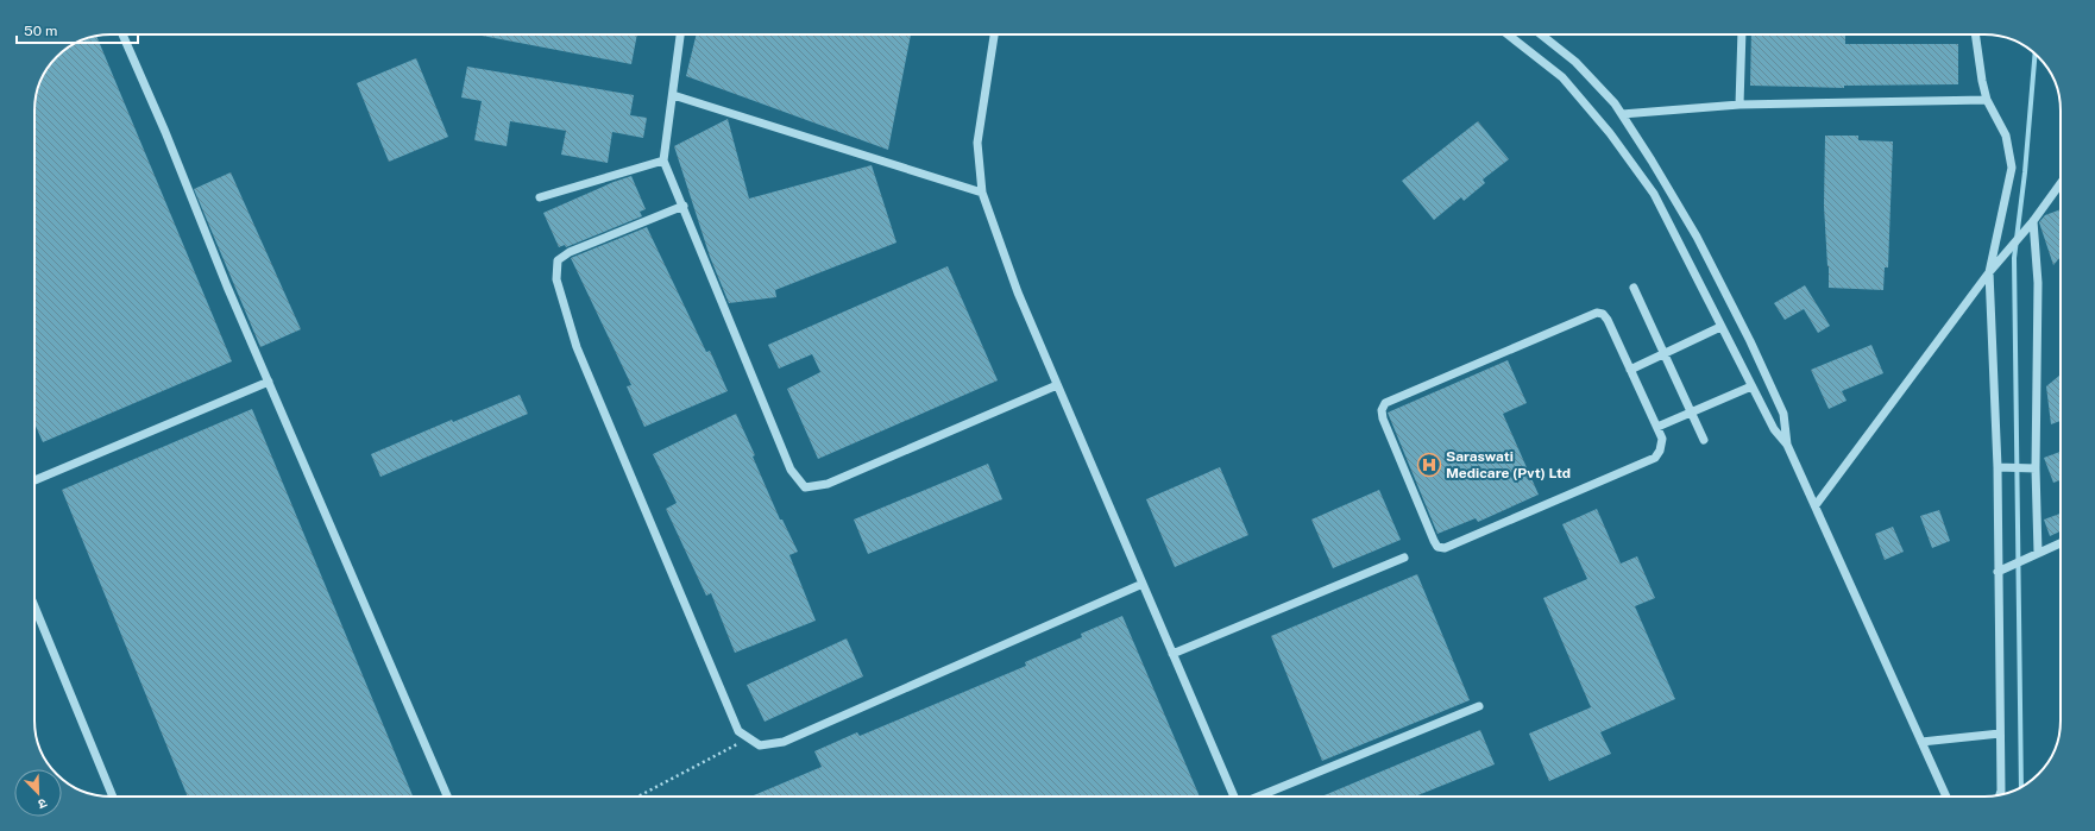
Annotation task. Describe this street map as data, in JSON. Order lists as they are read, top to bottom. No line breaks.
{"places":{"hospital":["Saraswati Medicare (Pvt) Ltd"]},"scale_bar":"50 m","north":"bottom right"}
